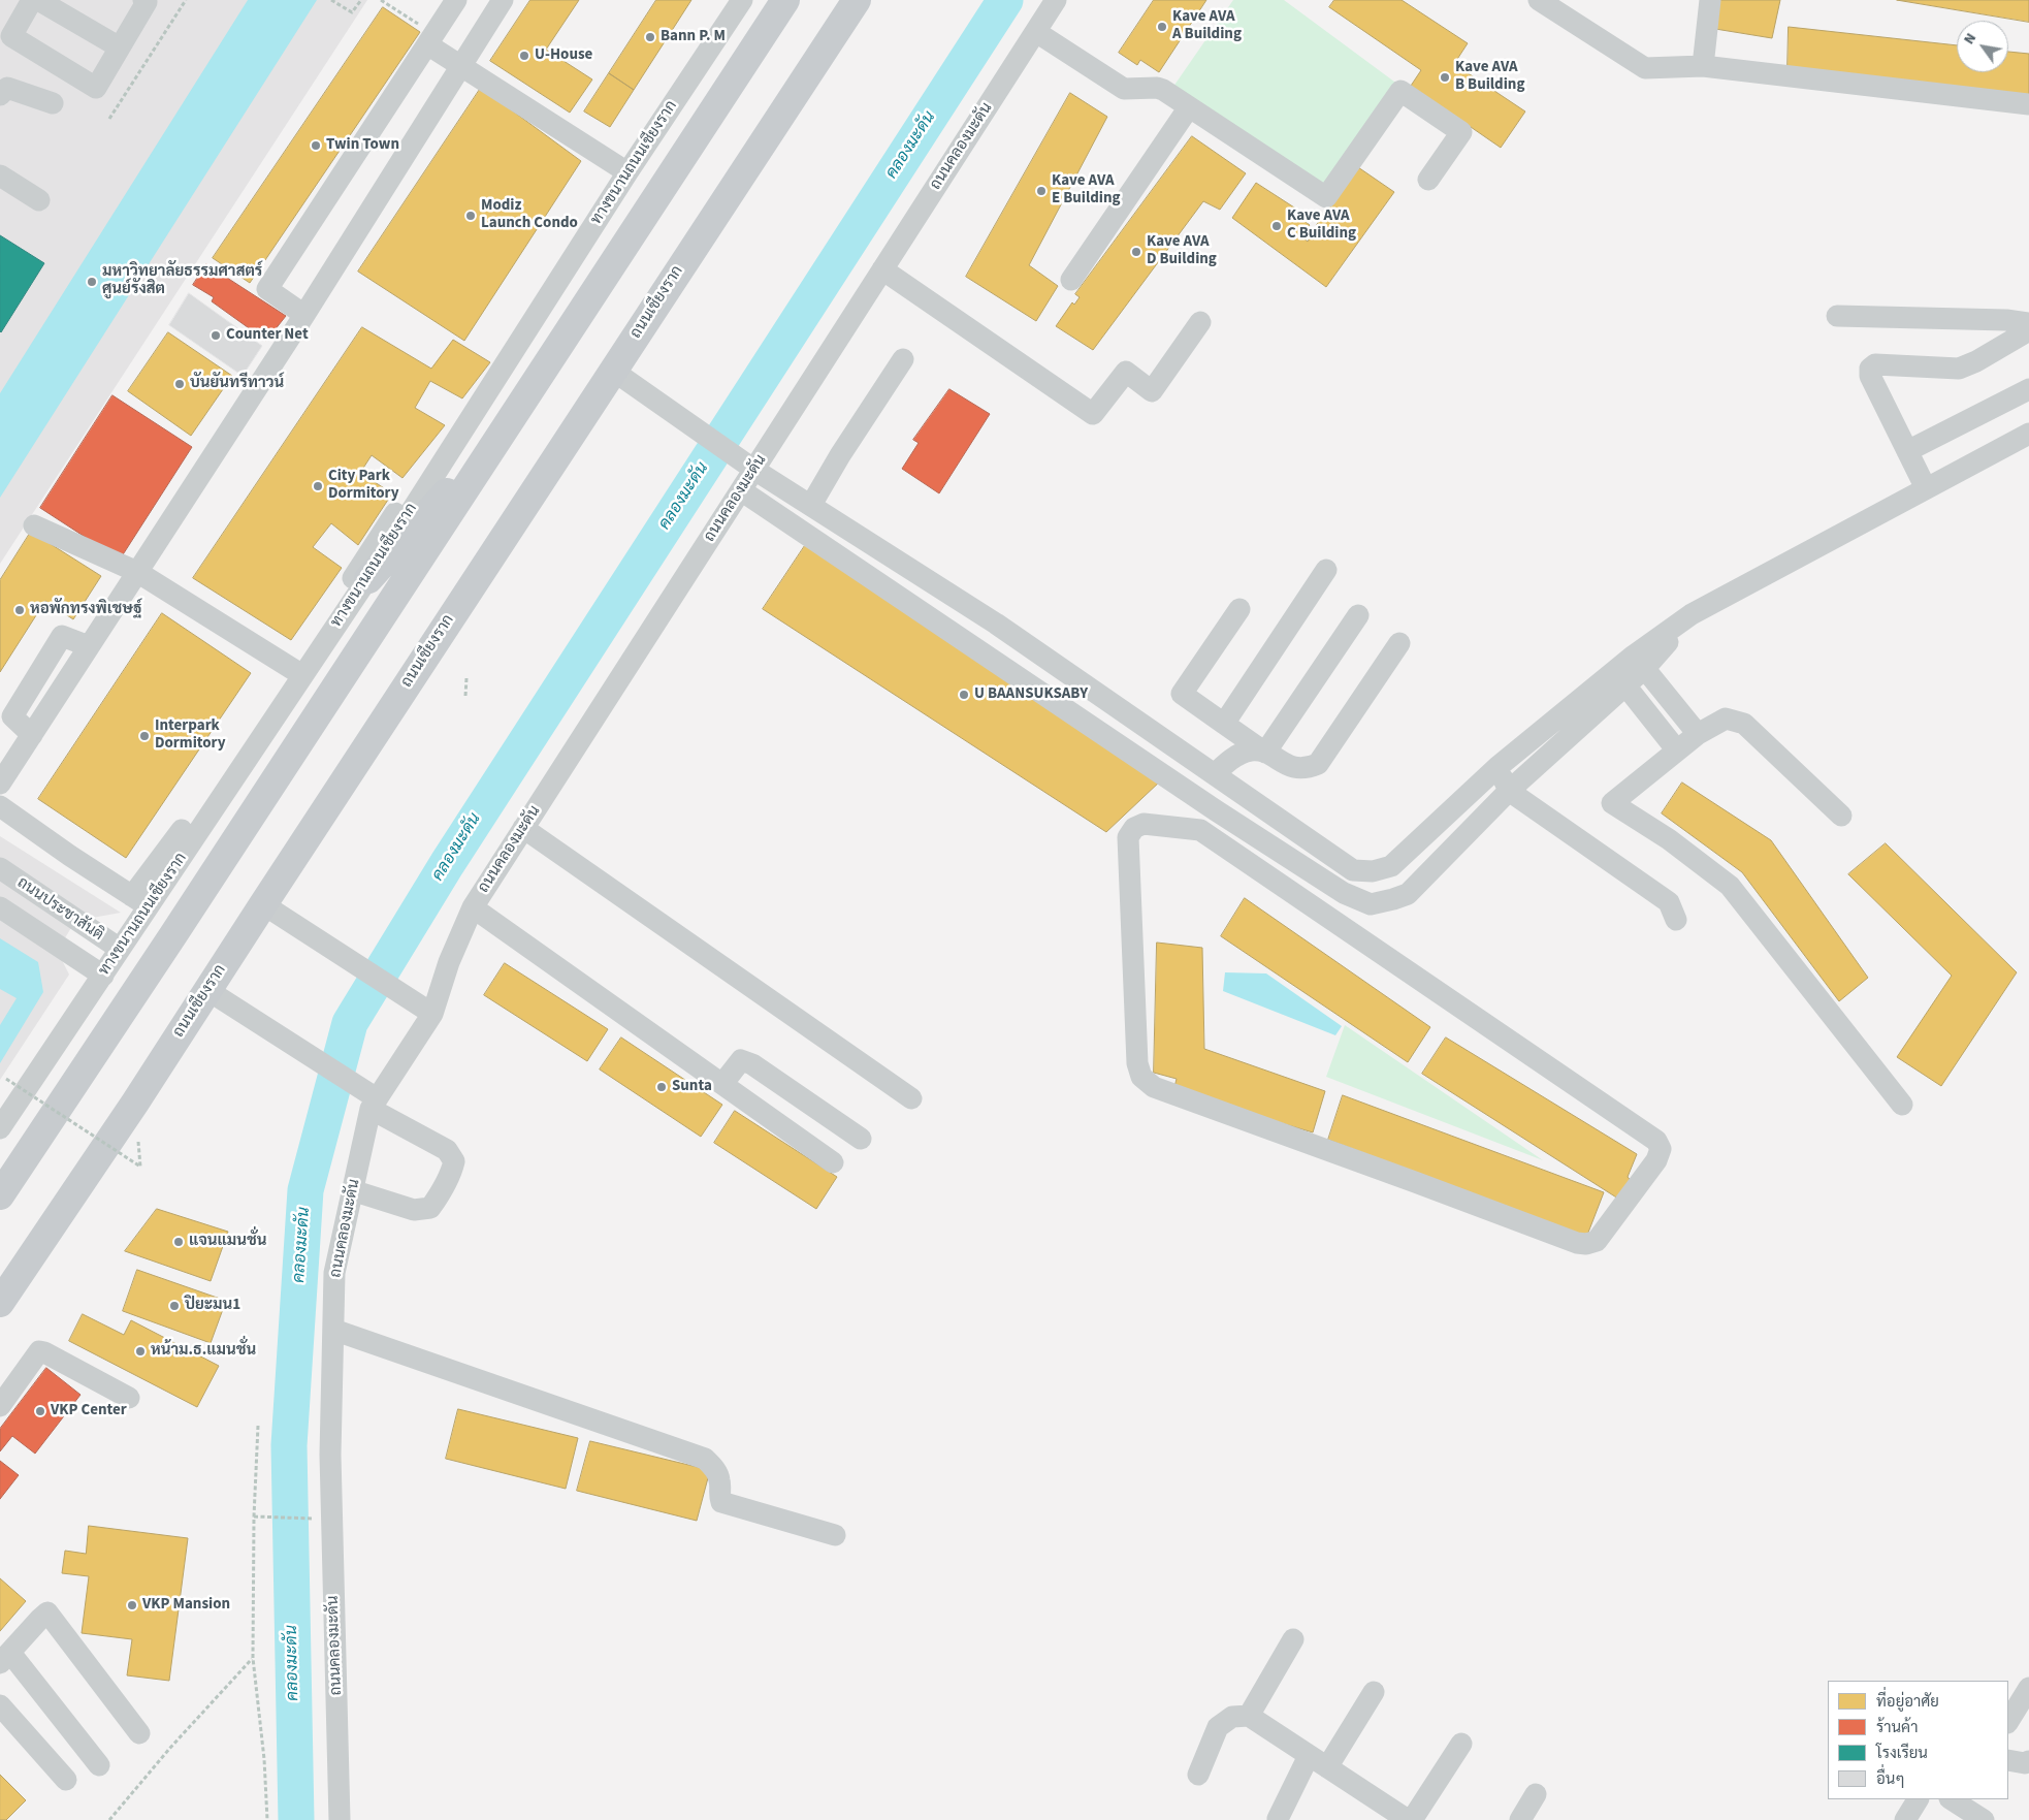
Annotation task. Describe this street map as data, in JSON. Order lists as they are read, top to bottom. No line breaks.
{"streets":{"main road":["ถนนเชียงราก"],"street":["ถนนคลองมะดัน","ทางขนานถนนเชียงราก","ถนนประชาสันติ"]},"crossings":[["ทางขนานถนนเชียงราก","ถนนประชาสันติ"]],"water":["คลองมะดัน"],"places":["Kave AVA A Building","Bann P. M","U-House","Kave AVA B Building","Twin Town","Kave AVA E Building","Modiz Launch Condo","Kave AVA C Building","Kave AVA D Building","มหาวิทยาลัยธรรมศาสตร์ ศูนย์รังสิต","Counter Net","บันยันทรีทาวน์","City Park Dormitory","หอพักทรงพิเชษฐ์","U BAANSUKSABY","Interpark Dormitory","Sunta","แจนแมนชั่น","ปิยะมน1","หน้าม.ธ.แมนชั่น","VKP Center","VKP Mansion"],"legend":["ที่อยู่อาศัย","ร้านค้า","โรงเรียน","อื่นๆ"],"north":"top left"}
